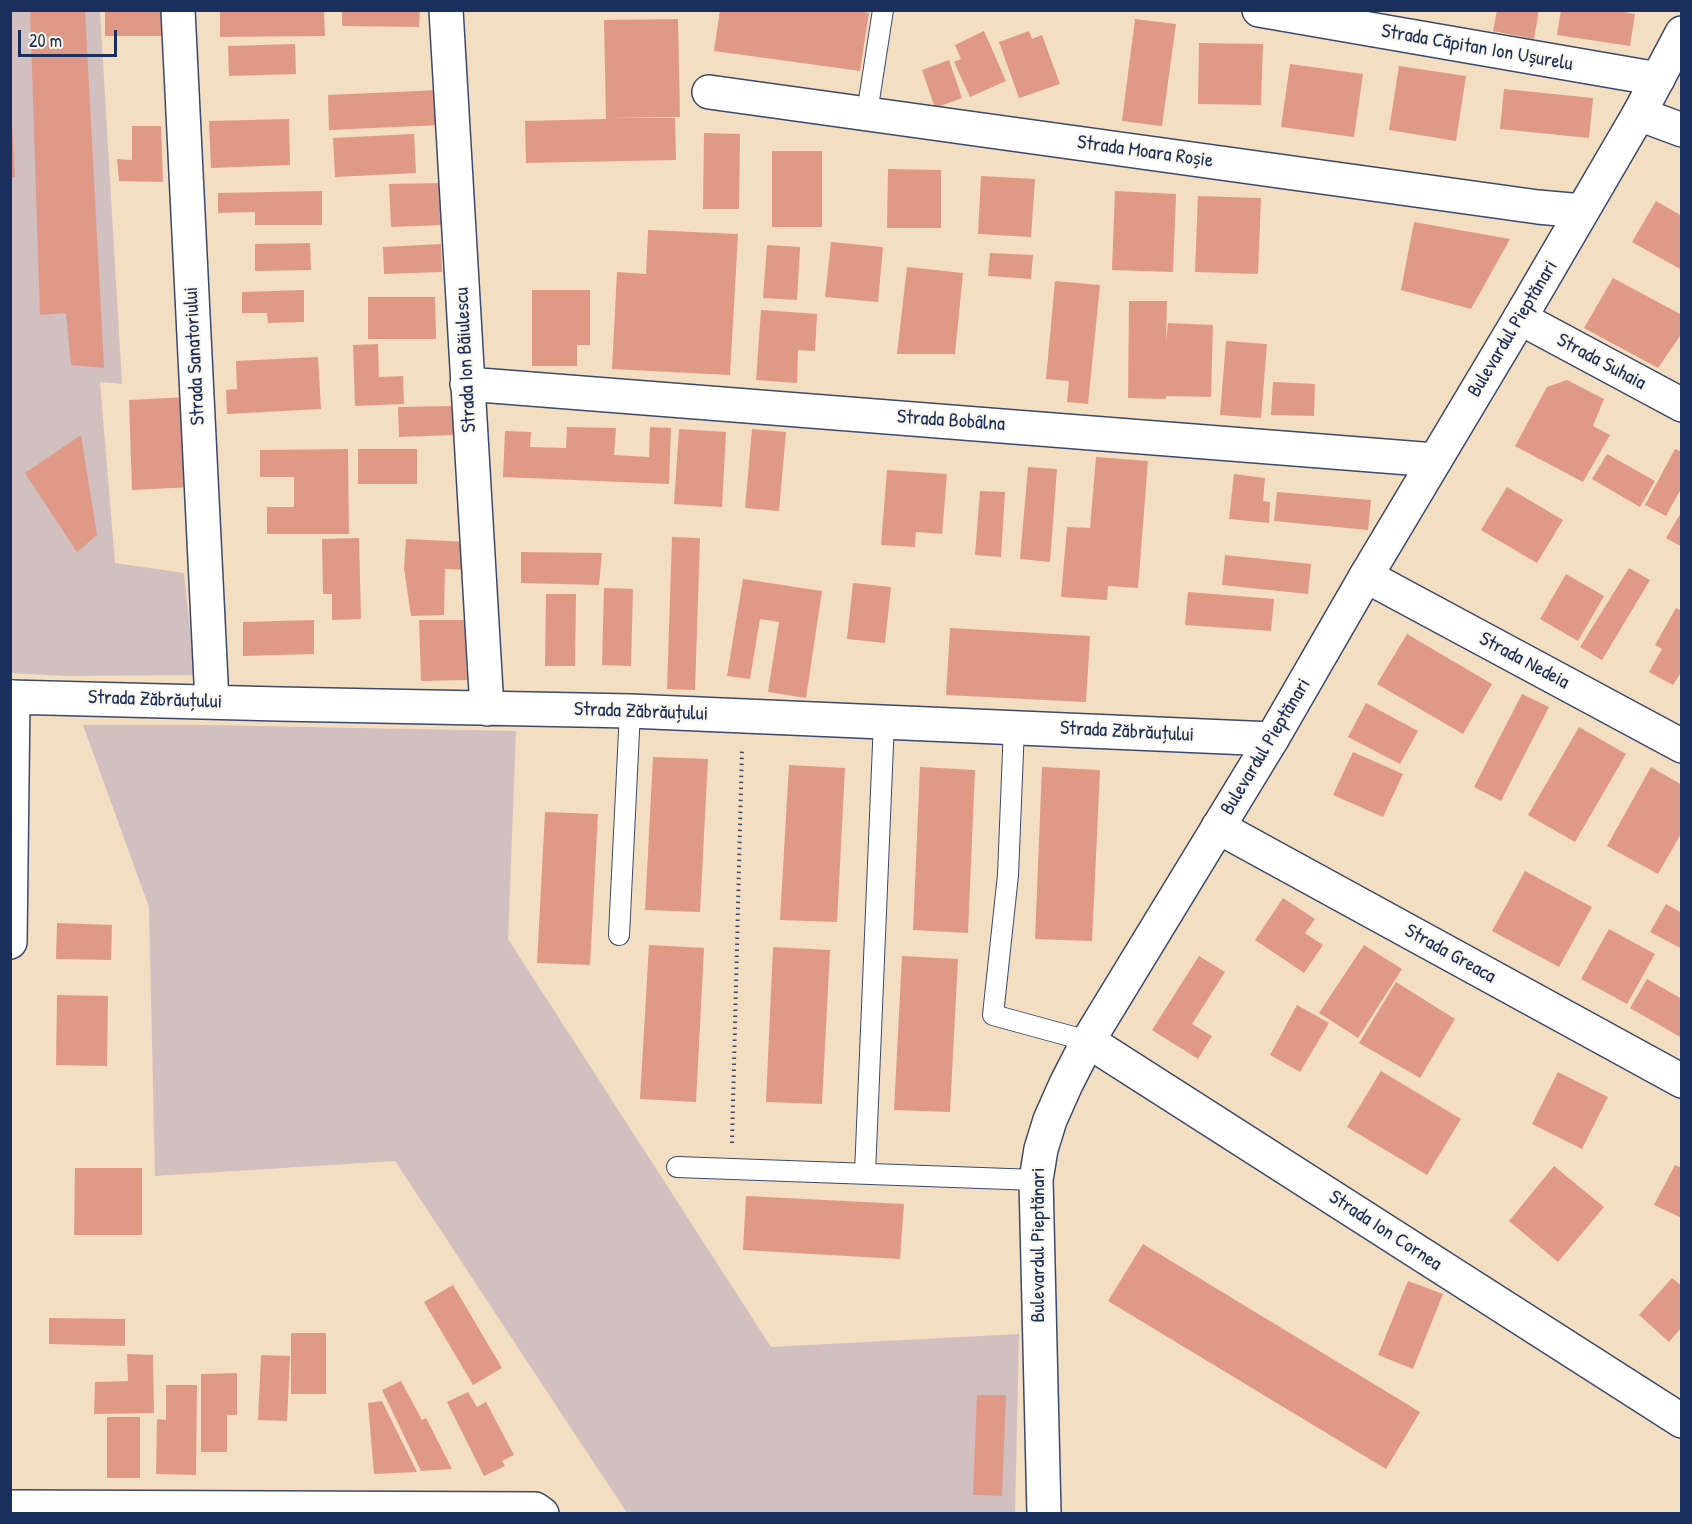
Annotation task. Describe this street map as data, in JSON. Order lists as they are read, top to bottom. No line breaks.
{"streets":{"street":["Strada Căpitan Ion Ușurelu","Strada Moara Roșie","Bulevardul Pieptănari","Strada Sanatoriului","Strada Ion Băiulescu","Strada Suhaia","Strada Bobâlna","Strada Nedeia","Strada Zăbrăuțului","Strada Greaca","Strada Ion Cornea"]},"crossings":[["Strada Căpitan Ion Ușurelu","Bulevardul Pieptănari"],["Strada Moara Roșie","Bulevardul Pieptănari"],["Bulevardul Pieptănari","Strada Suhaia"],["Bulevardul Pieptănari","Strada Bobâlna"],["Bulevardul Pieptănari","Strada Nedeia"],["Bulevardul Pieptănari","Strada Zăbrăuțului"],["Bulevardul Pieptănari","Strada Greaca"],["Bulevardul Pieptănari","Strada Ion Cornea"],["Strada Sanatoriului","Strada Zăbrăuțului"],["Strada Ion Băiulescu","Strada Bobâlna"],["Strada Ion Băiulescu","Strada Zăbrăuțului"]],"scale_bar":"20 m"}
